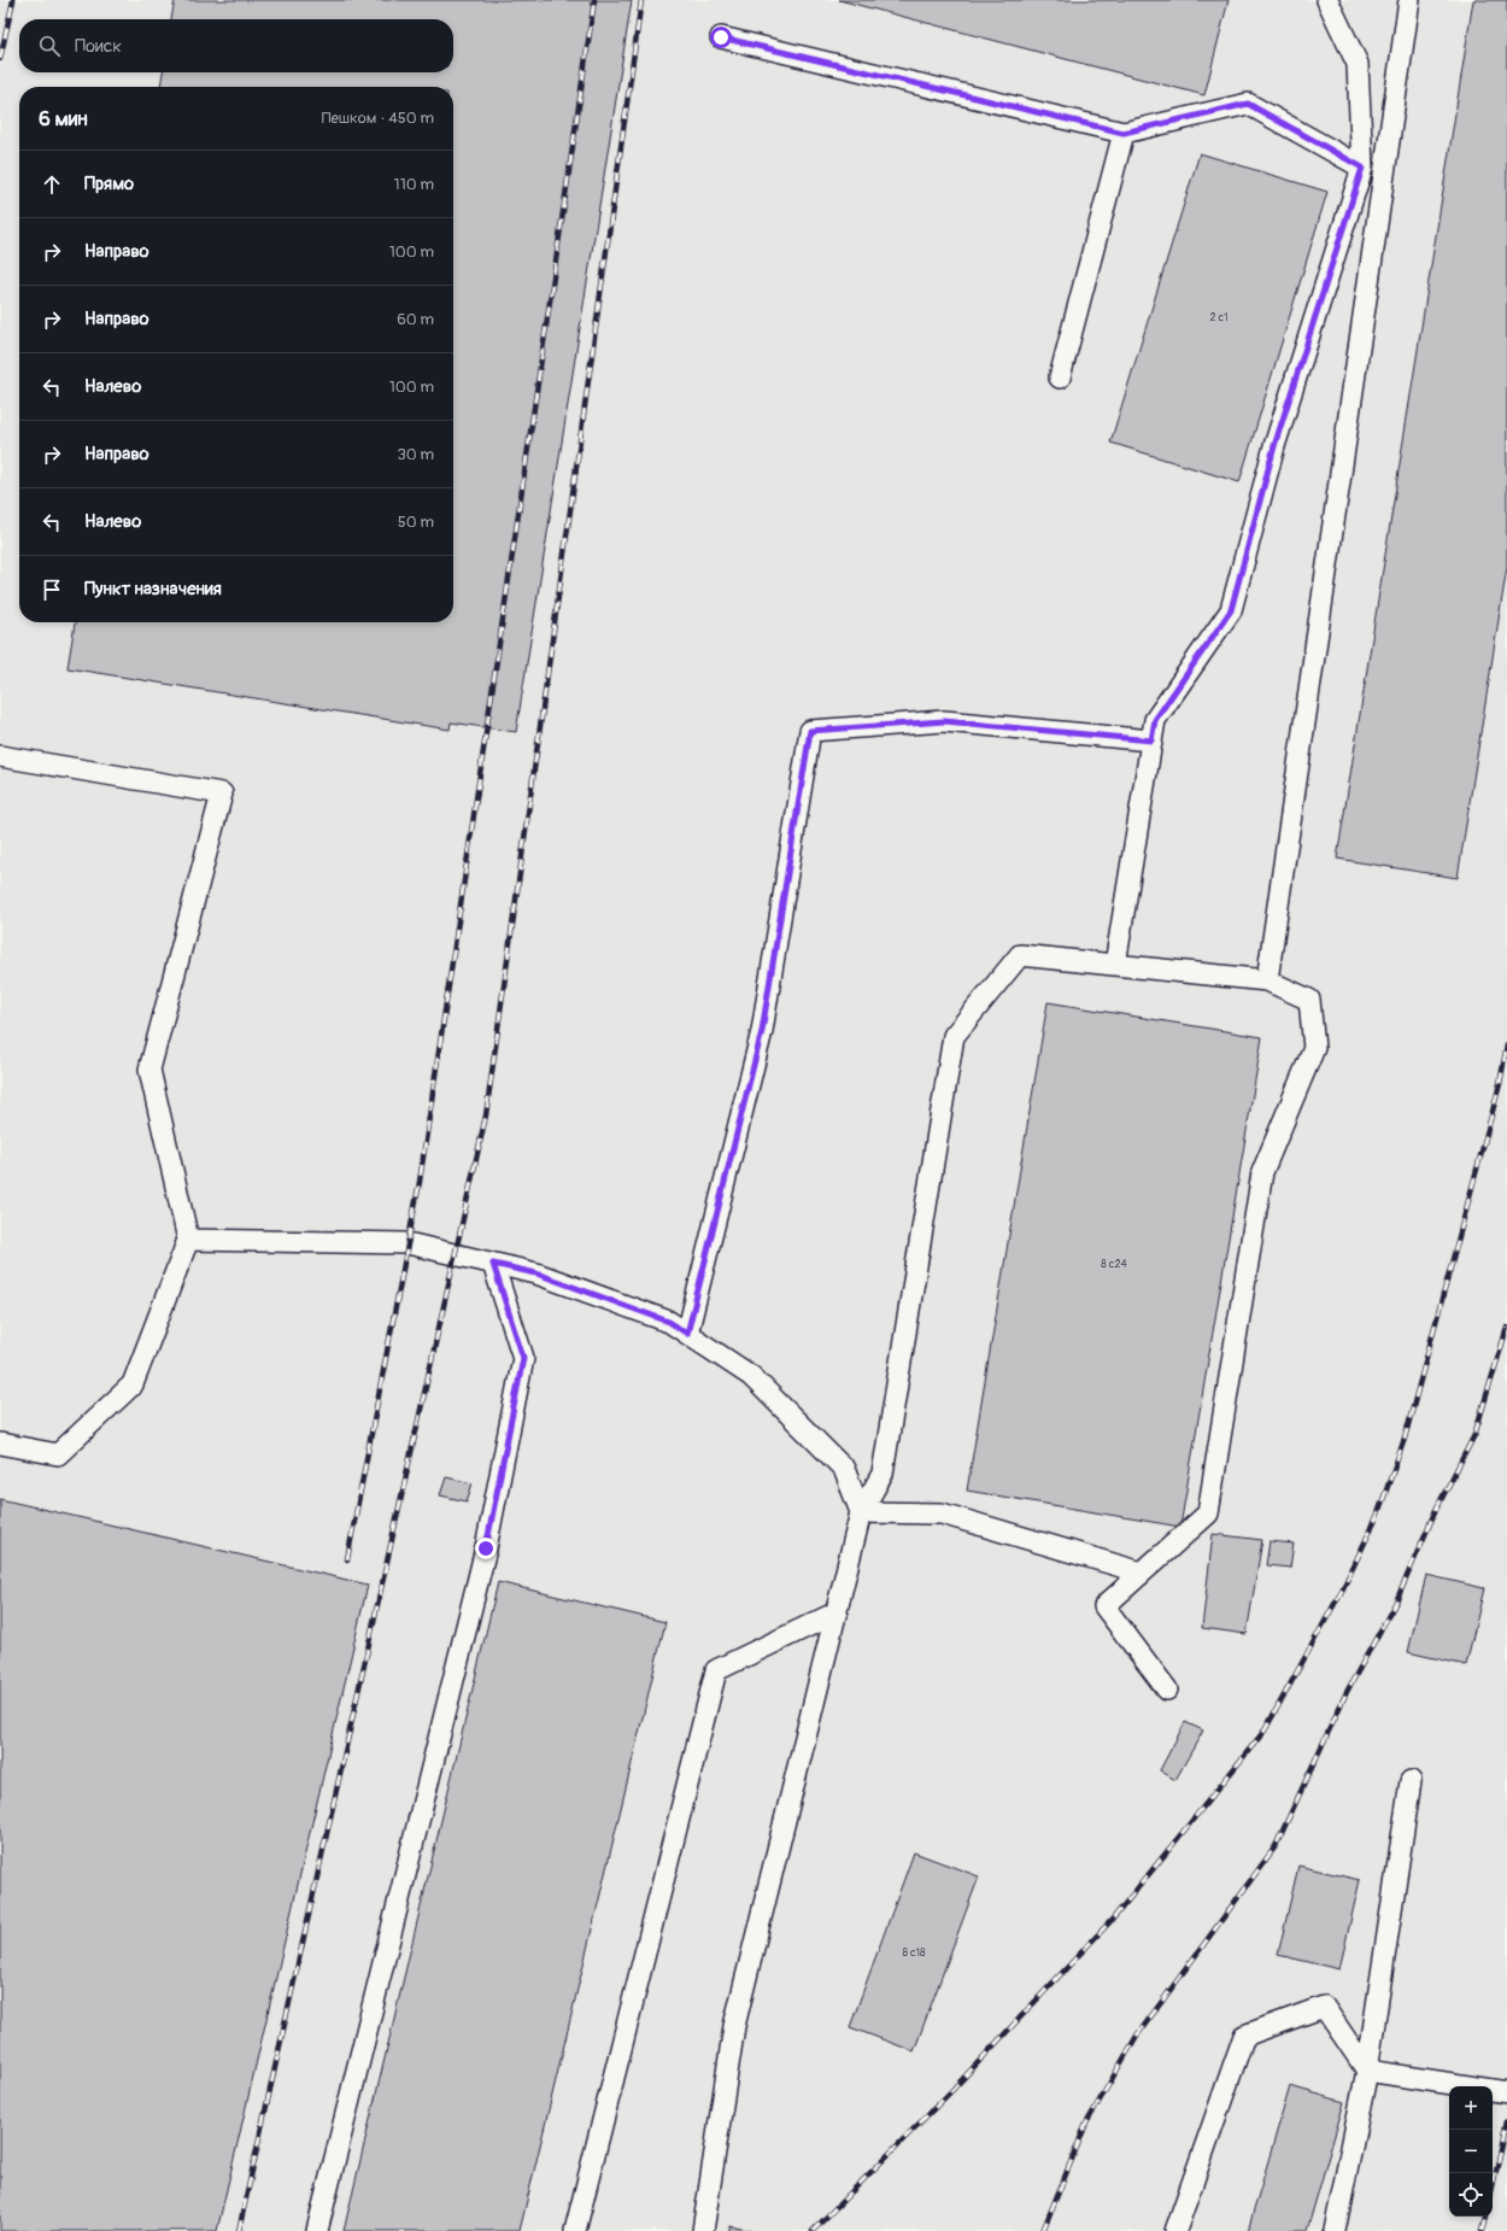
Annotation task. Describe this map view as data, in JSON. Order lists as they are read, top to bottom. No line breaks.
{"house_numbers":["2 с1","8 с24","8 с18"],"page":{"search":"Поиск","heading":["6 мин","Пешком · 450 m"],"list":[["Прямо","110 m"],["Направо","100 m"],["Направо","60 m"],["Налево","100 m"],["Направо","30 m"],["Налево","50 m"],"Пункт назначения"],"map_buttons":["+","−"]}}
